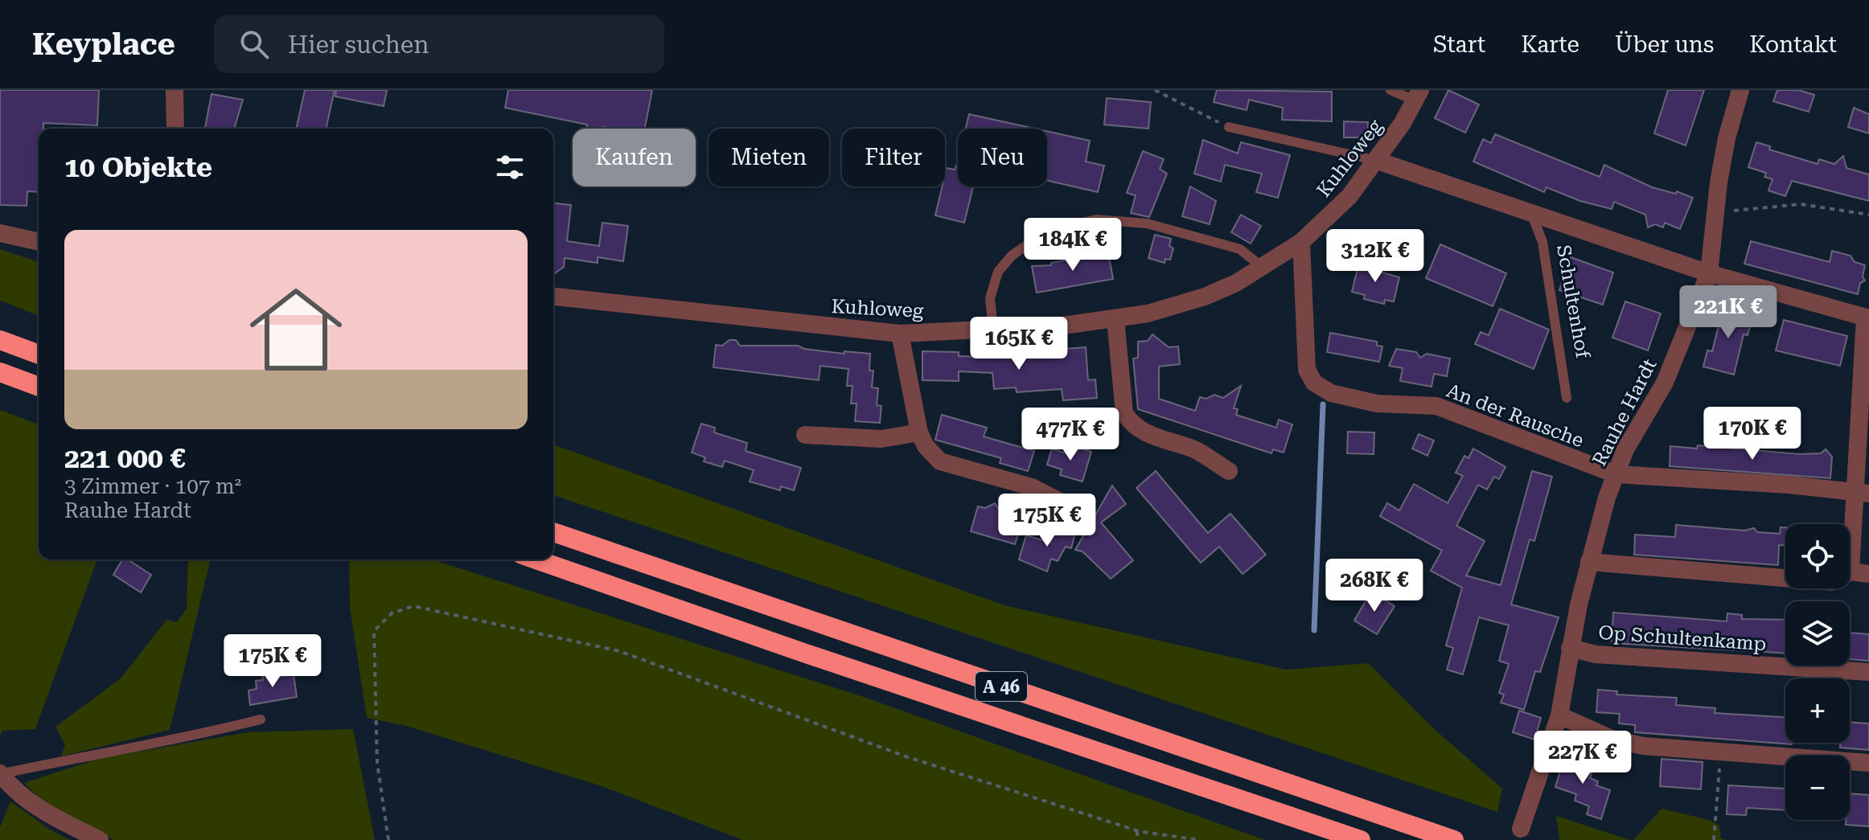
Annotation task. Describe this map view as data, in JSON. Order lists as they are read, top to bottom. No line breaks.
{"streets":{"highway":["A 46"],"street":["Kuhloweg","Schultenhof","Rauhe Hardt","An der Rausche","Op Schultenkamp"]},"crossings":[["Kuhloweg","Schultenhof"],["Kuhloweg","An der Rausche"],["Schultenhof","Rauhe Hardt"],["Rauhe Hardt","An der Rausche"],["Rauhe Hardt","Op Schultenkamp"]],"page":{"header":"Keyplace","search":"Hier suchen","nav":["Start","Karte","Über uns","Kontakt"],"chip":["Kaufen","Mieten","Filter","Neu"],"heading":"10 Objekte","list":[{"name":"221 000 €","note":"3 Zimmer · 107 m² · Rauhe Hardt"}],"price":["184K €","312K €","221K €","165K €","170K €","477K €","175K €","268K €","175K €","227K €"],"map_buttons":["+","−"]}}
